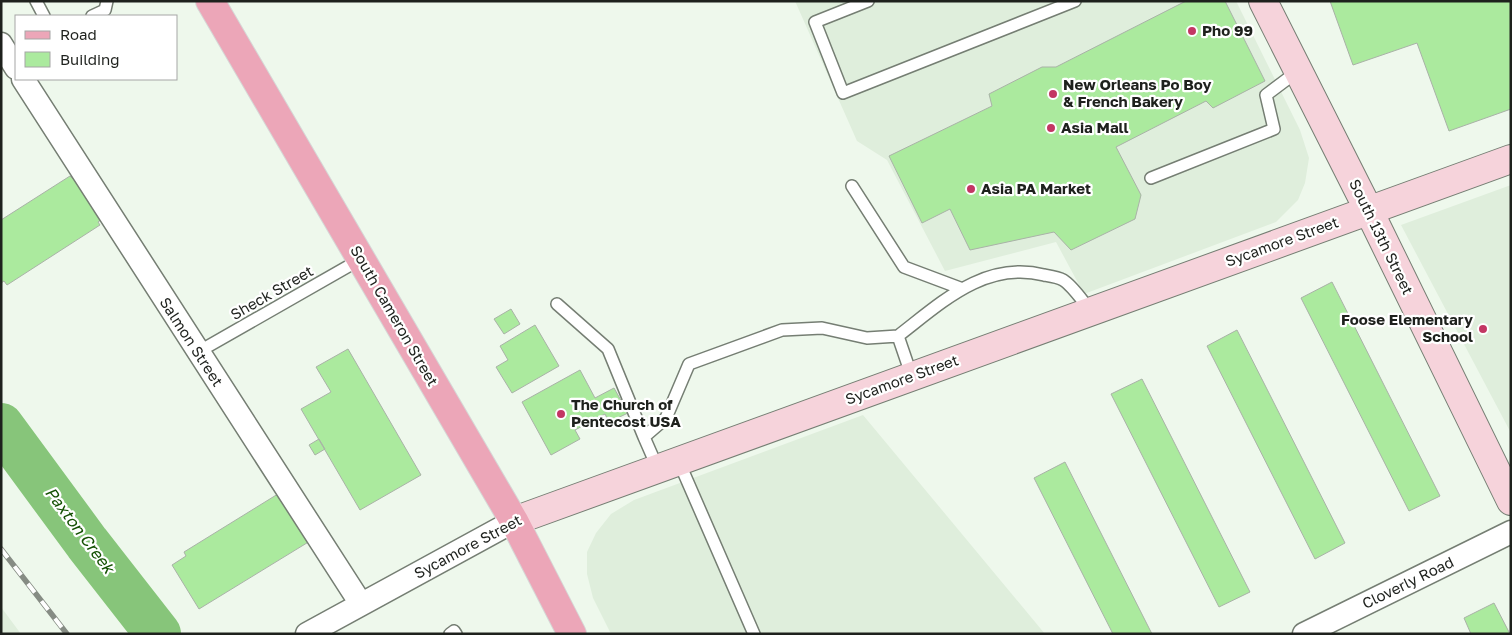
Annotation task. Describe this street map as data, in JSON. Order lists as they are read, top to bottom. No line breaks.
{"streets":{"main road":["South 13th Street","Sycamore Street","South Cameron Street"],"street":["Salmon Street","Cloverly Road"],"lane":["Sheck Street"]},"crossings":[["South 13th Street","Sycamore Street"],["Sycamore Street","South Cameron Street"],["Sycamore Street","Salmon Street"],["Sheck Street","South Cameron Street"],["Sheck Street","Salmon Street"]],"water":["Paxton Creek"],"places":["Pho 99","New Orleans Po Boy & French Bakery","Asia Mall","Asia PA Market","Foose Elementary School","The Church of Pentecost USA"],"legend":["Road","Building"]}
